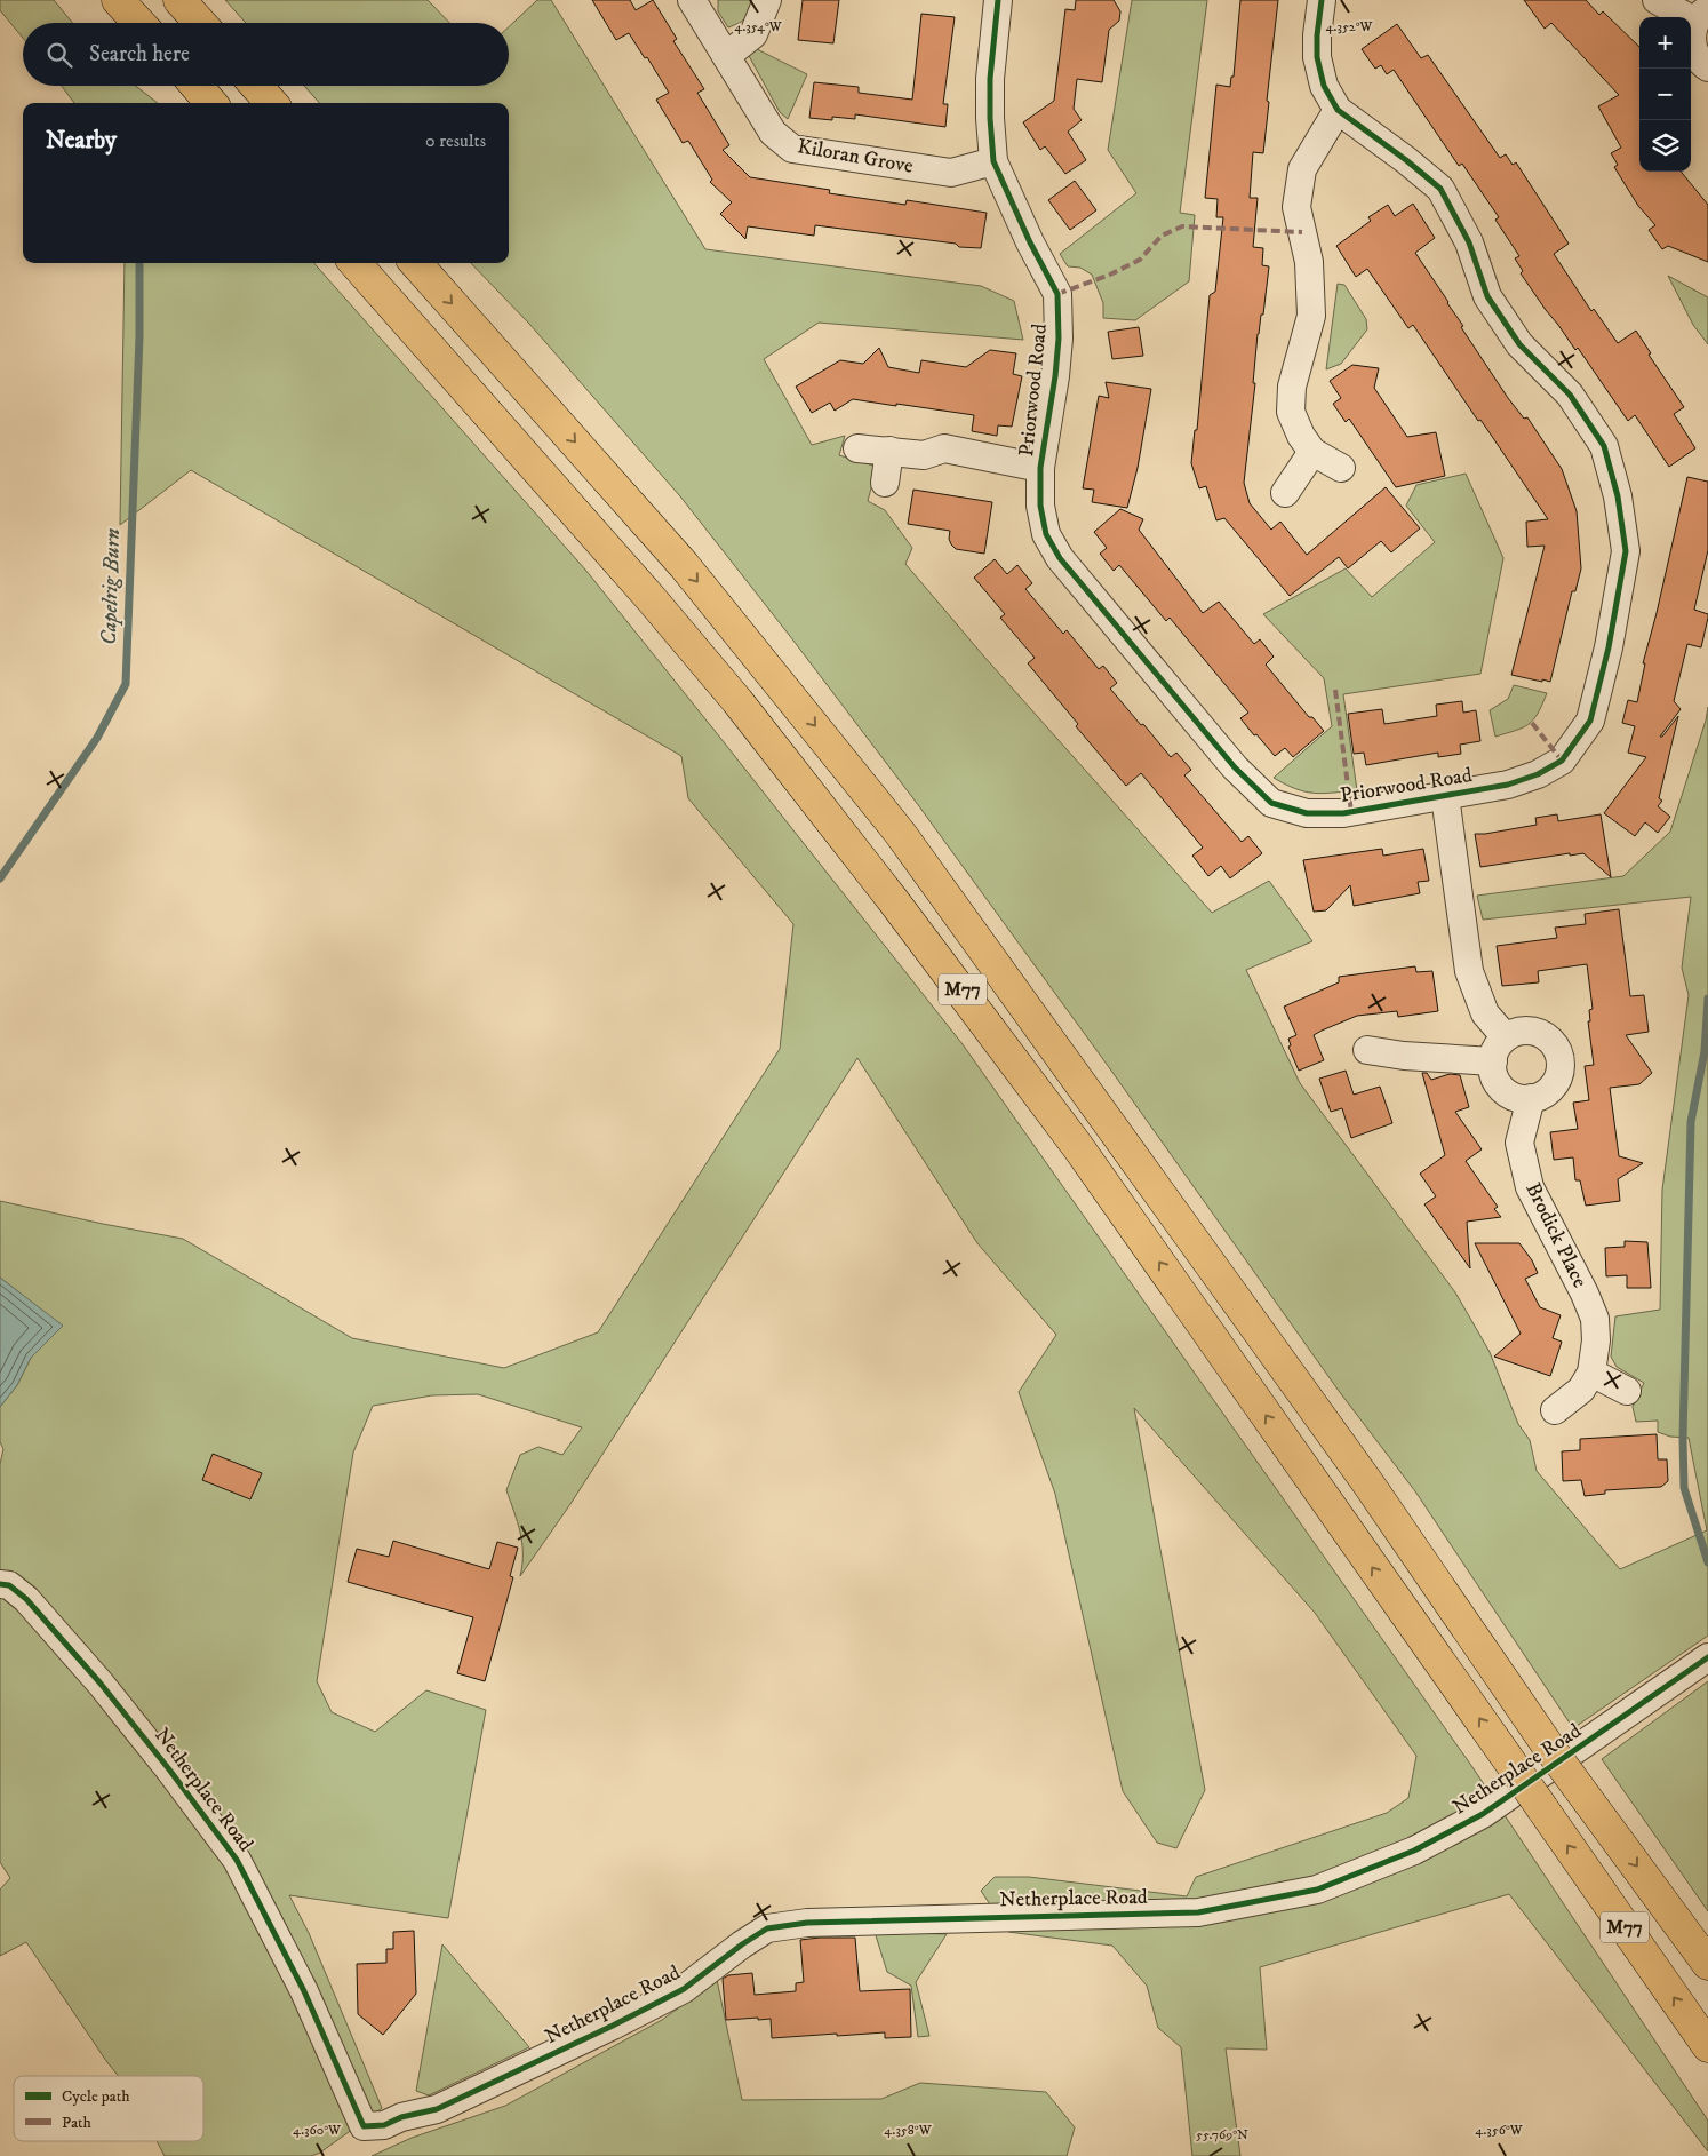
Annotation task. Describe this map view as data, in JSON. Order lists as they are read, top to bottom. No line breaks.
{"streets":{"highway":["M77"],"street":["Kiloran Grove","Priorwood Road","Brodick Place","Netherplace Road"]},"crossings":[["Kiloran Grove","Priorwood Road"]],"water":["Capelrig Burn"],"legend":["Cycle path","Path"],"page":{"map_buttons":["+","−"],"search":"Search here","heading":["Nearby","0 results"]},"coordinates":["4.354°W","4.352°W","4.360°W","4.358°W","4.356°W","55.769°N"]}
